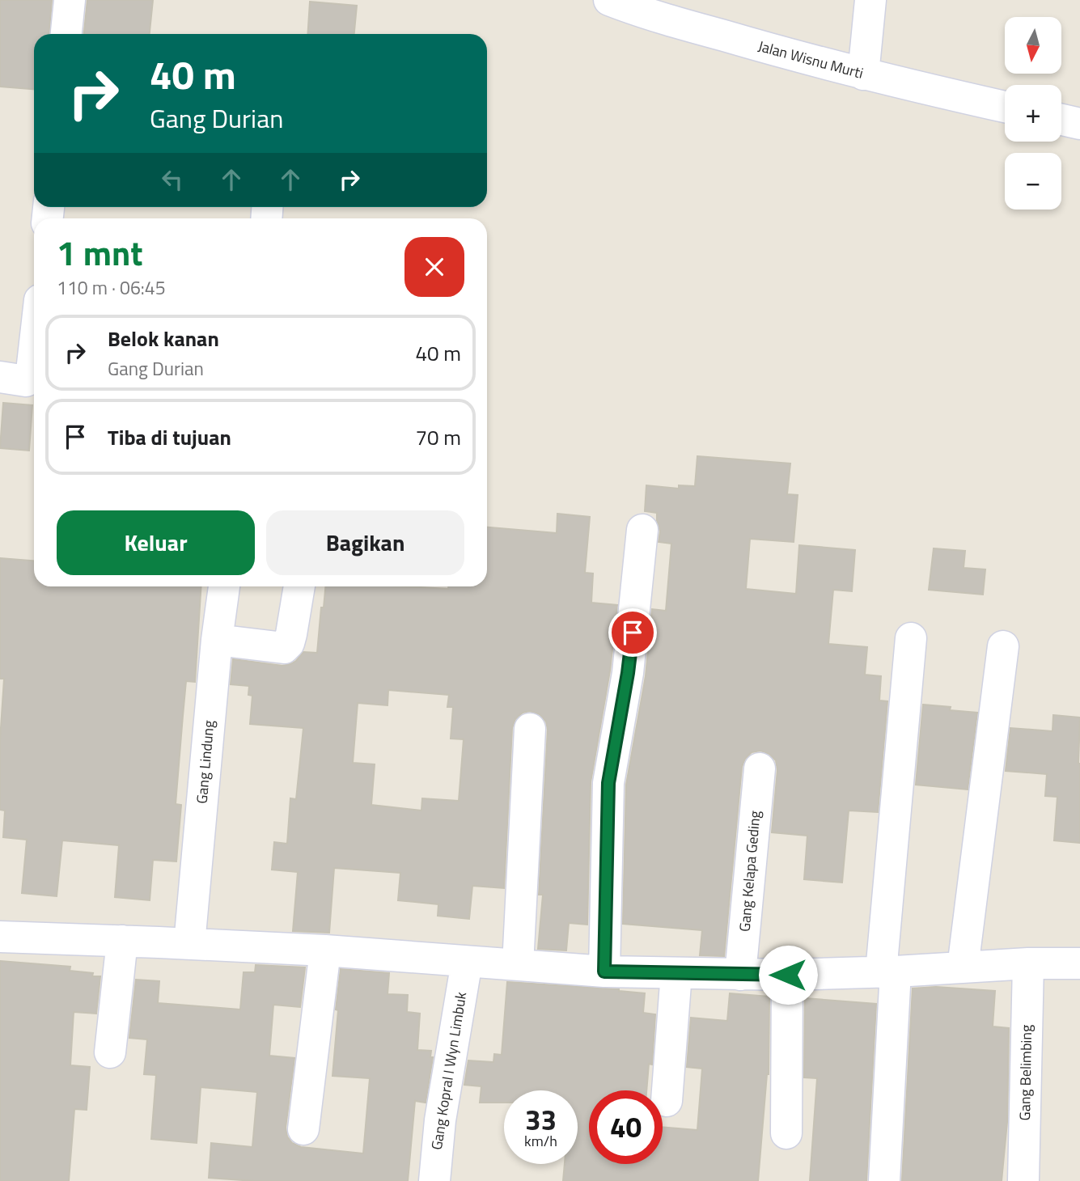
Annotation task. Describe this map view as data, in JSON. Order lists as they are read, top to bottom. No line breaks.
{"streets":{"street":["Jalan Wisnu Murti","Gang Lindung","Gang Kelapa Geding","Gang Kopral I Wyn Limbuk","Gang Belimbing"]},"north":"bottom","page":{"map_buttons":["+","−"],"turn":["40 m","Gang Durian"],"heading":["1 mnt","110 m · 06:45"],"list":[{"name":"Belok kanan","note":"Gang Durian","value":"40 m"},{"name":"Tiba di tujuan","value":"70 m"}],"buttons":["Keluar","Bagikan"],"speed":"33 km/h","limit":"40"}}
